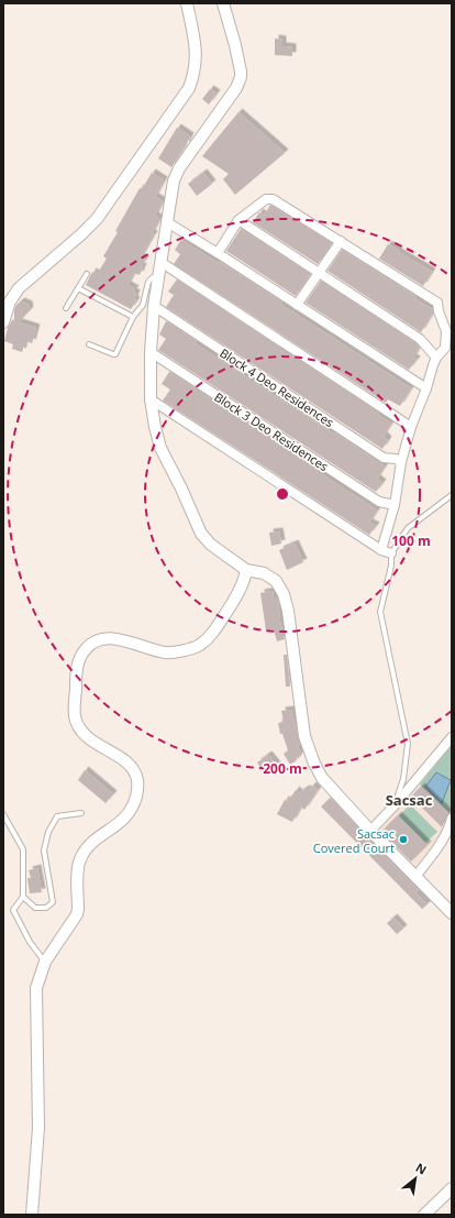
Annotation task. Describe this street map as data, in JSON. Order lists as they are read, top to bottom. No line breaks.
{"streets":{"street":["Block 4 Deo Residences","Block 3 Deo Residences"]},"districts":["Sacsac"],"places":["Sacsac Covered Court"],"north":"top right","rings":["100 m","200 m"]}
